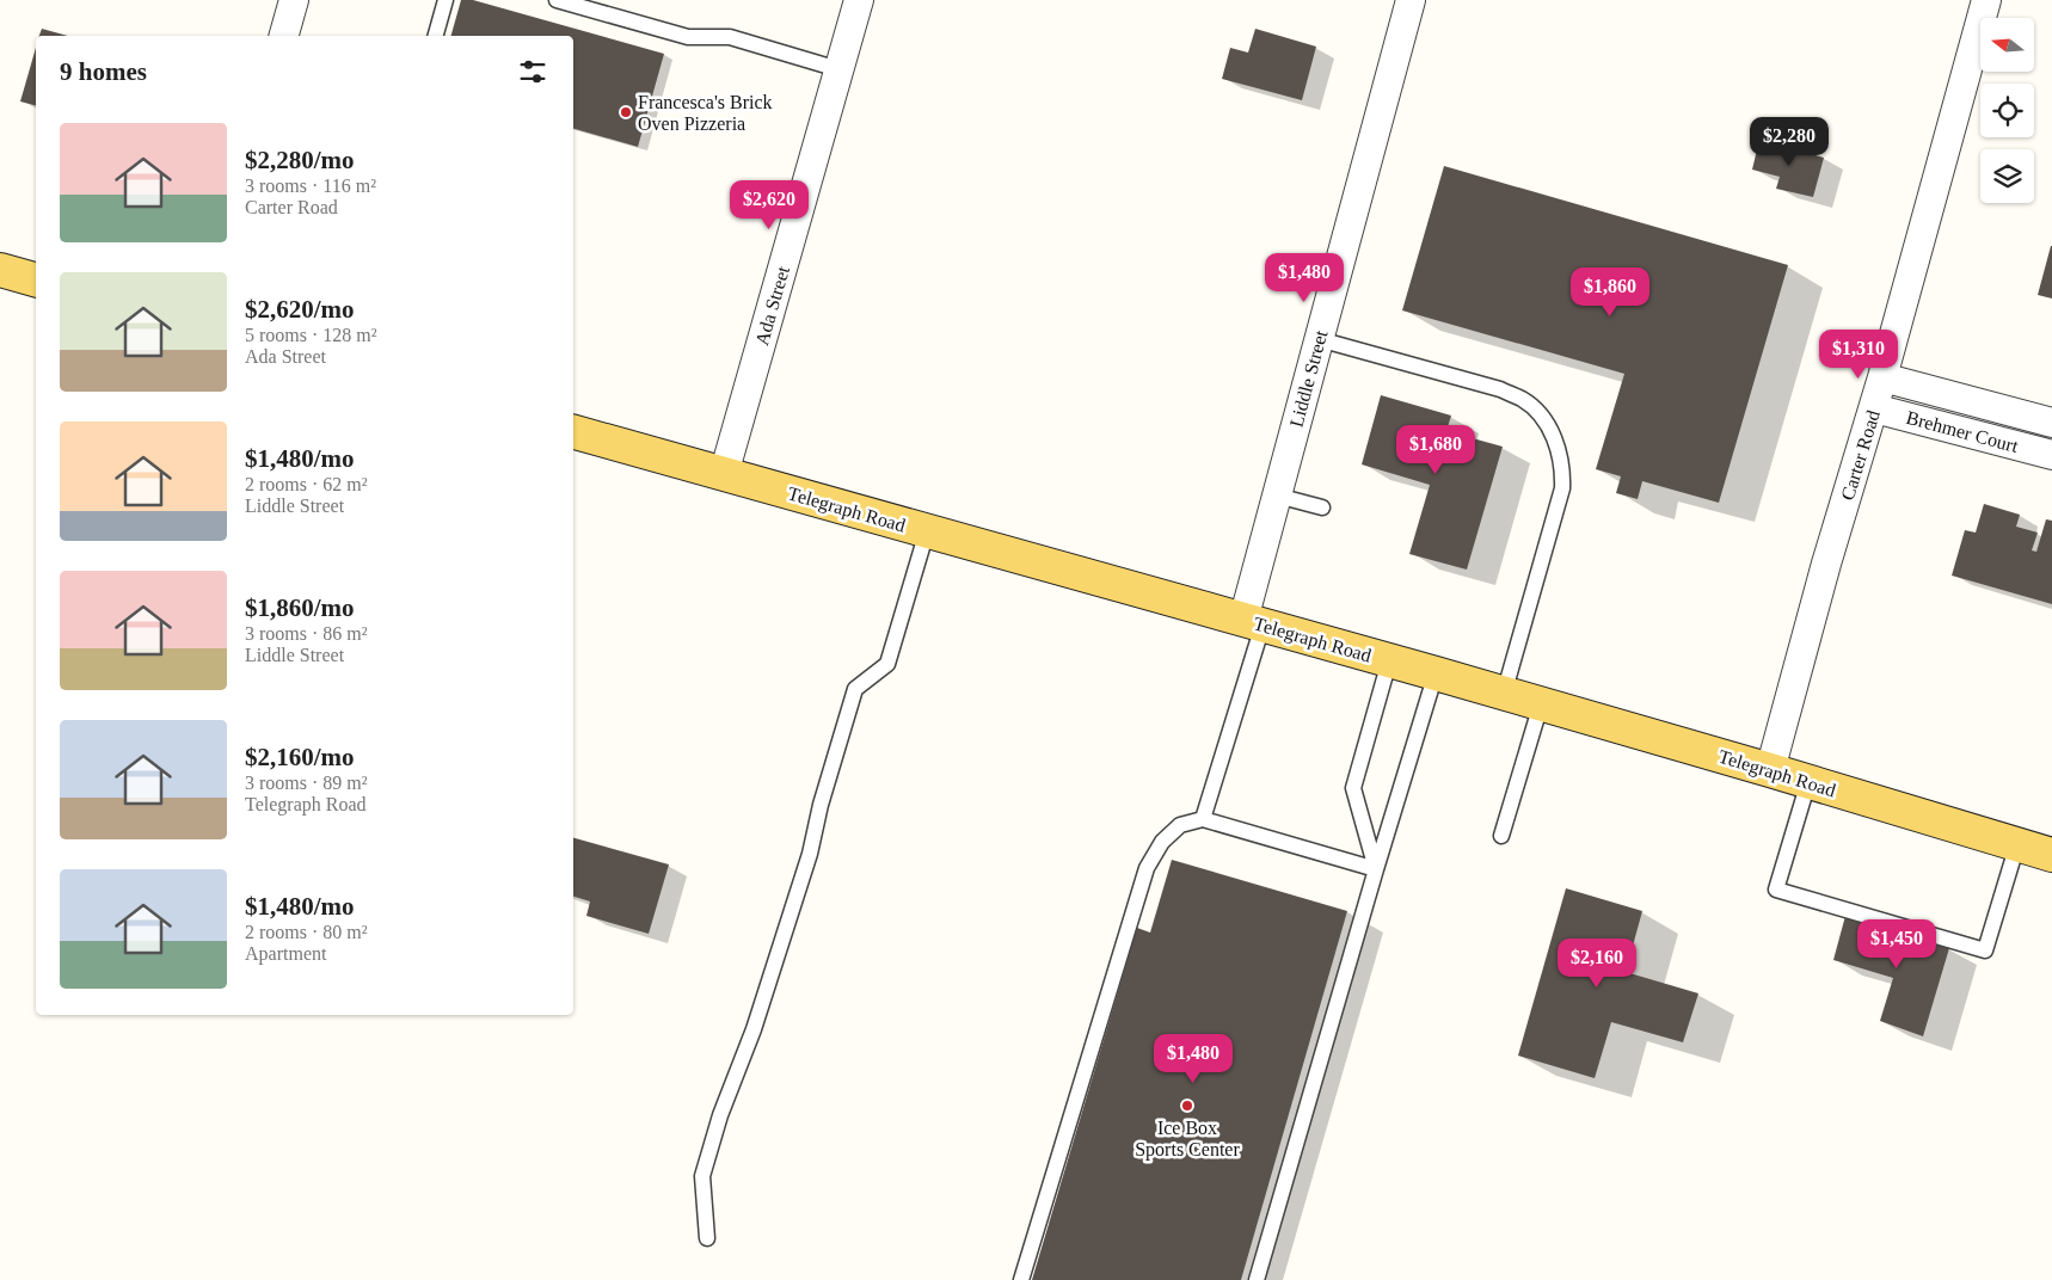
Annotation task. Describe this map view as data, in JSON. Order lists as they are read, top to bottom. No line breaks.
{"streets":{"main road":["Telegraph Road"],"street":["Ada Street","Liddle Street","Brehmer Court","Carter Road"]},"crossings":[["Ada Street","Telegraph Road"],["Liddle Street","Telegraph Road"],["Brehmer Court","Carter Road"],["Carter Road","Telegraph Road"]],"places":["Francesca's Brick Oven Pizzeria","Ice Box Sports Center"],"north":"left","page":{"heading":"9 homes","list":[{"name":"$2,280/mo","note":"3 rooms · 116 m² · Carter Road"},{"name":"$2,620/mo","note":"5 rooms · 128 m² · Ada Street"},{"name":"$1,480/mo","note":"2 rooms · 62 m² · Liddle Street"},{"name":"$1,860/mo","note":"3 rooms · 86 m² · Liddle Street"},{"name":"$2,160/mo","note":"3 rooms · 89 m² · Telegraph Road"},{"name":"$1,480/mo","note":"2 rooms · 80 m² · Apartment"}],"price":["$2,280","$2,620","$1,480","$1,860","$1,310","$1,680","$1,450","$2,160","$1,480"]}}
